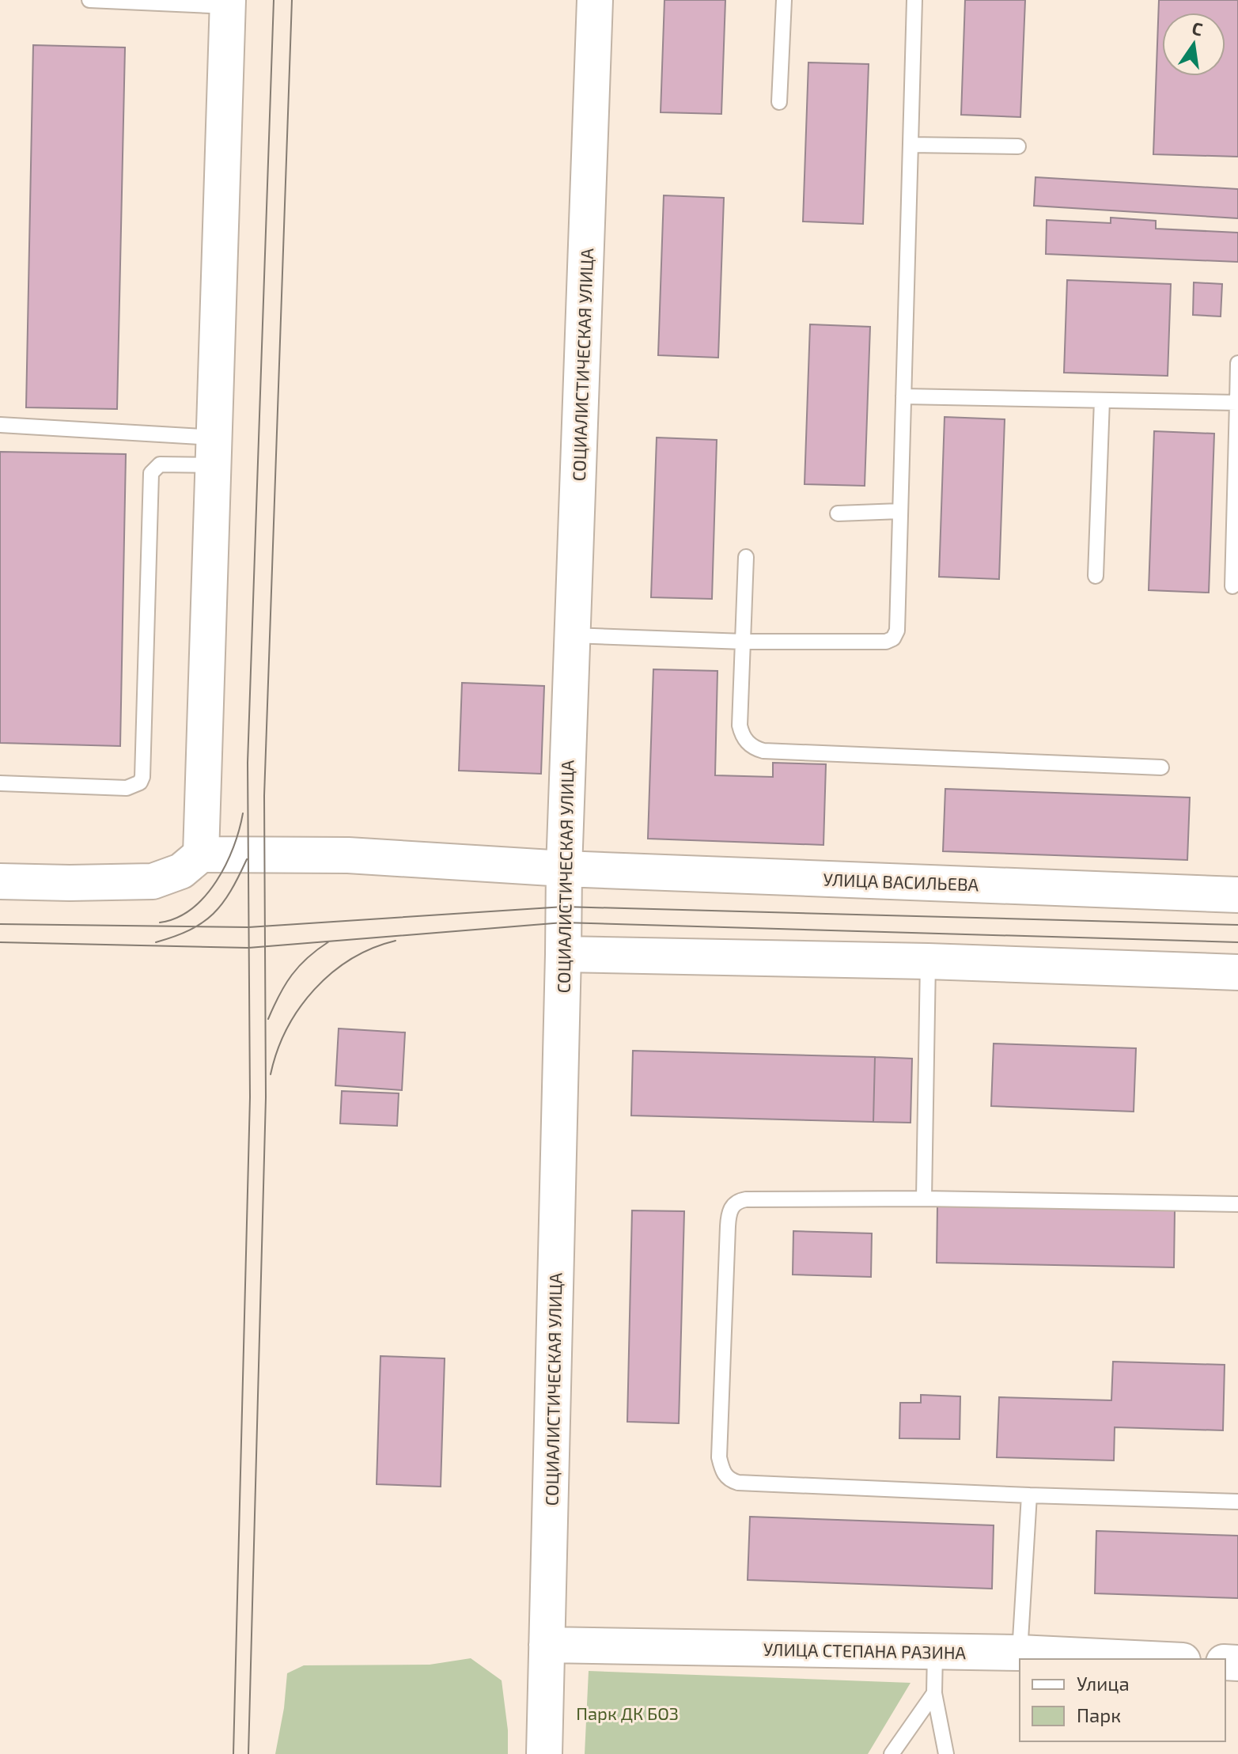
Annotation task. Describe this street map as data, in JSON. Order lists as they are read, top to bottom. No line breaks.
{"streets":{"main road":["СОЦИАЛИСТИЧЕСКАЯ УЛИЦА","УЛИЦА ВАСИЛЬЕВА","УЛИЦА СТЕПАНА РАЗИНА"]},"crossings":[["СОЦИАЛИСТИЧЕСКАЯ УЛИЦА","УЛИЦА ВАСИЛЬЕВА"],["СОЦИАЛИСТИЧЕСКАЯ УЛИЦА","УЛИЦА СТЕПАНА РАЗИНА"]],"parks":["Парк ДК БОЗ"],"legend":["Улица","Парк"],"north":"top"}
